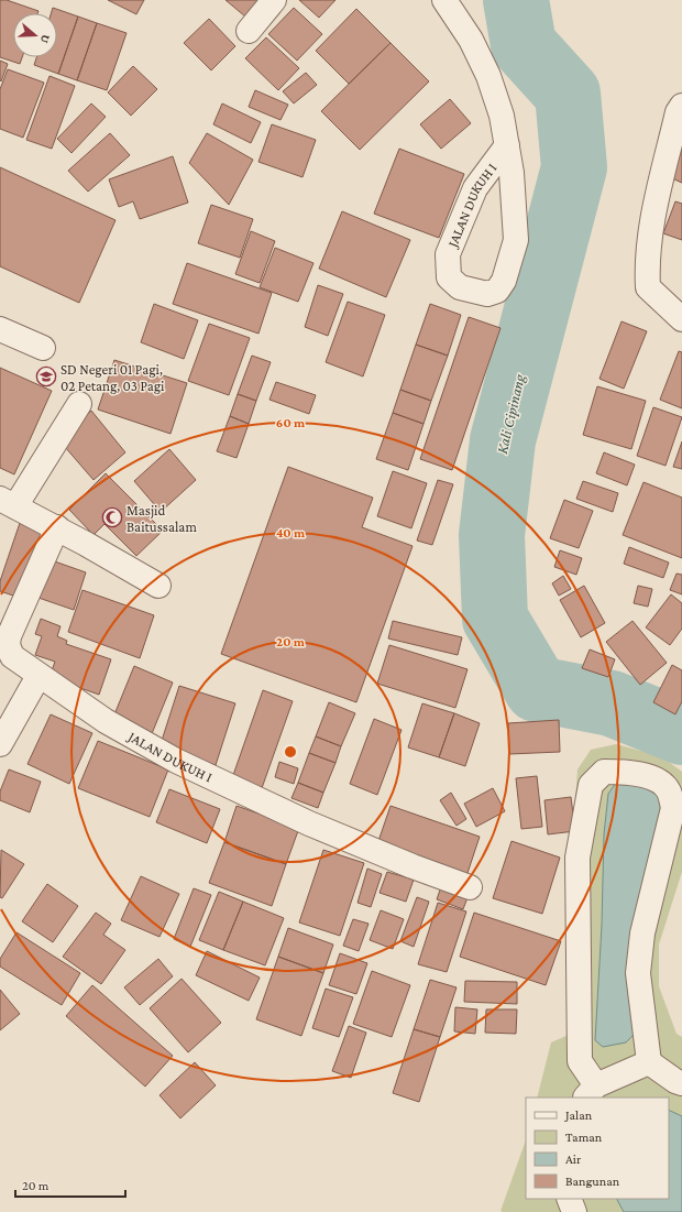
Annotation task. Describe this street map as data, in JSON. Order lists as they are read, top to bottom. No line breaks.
{"streets":{"street":["JALAN DUKUH I"]},"water":["Kali Cipinang"],"places":{"school or university":["SD Negeri 01 Pagi, 02 Petang, 03 Pagi"],"mosque":["Masjid Baitussalam"]},"legend":["Jalan","Taman","Air","Bangunan"],"scale_bar":"20 m","north":"right","rings":["60 m","40 m","20 m"]}
